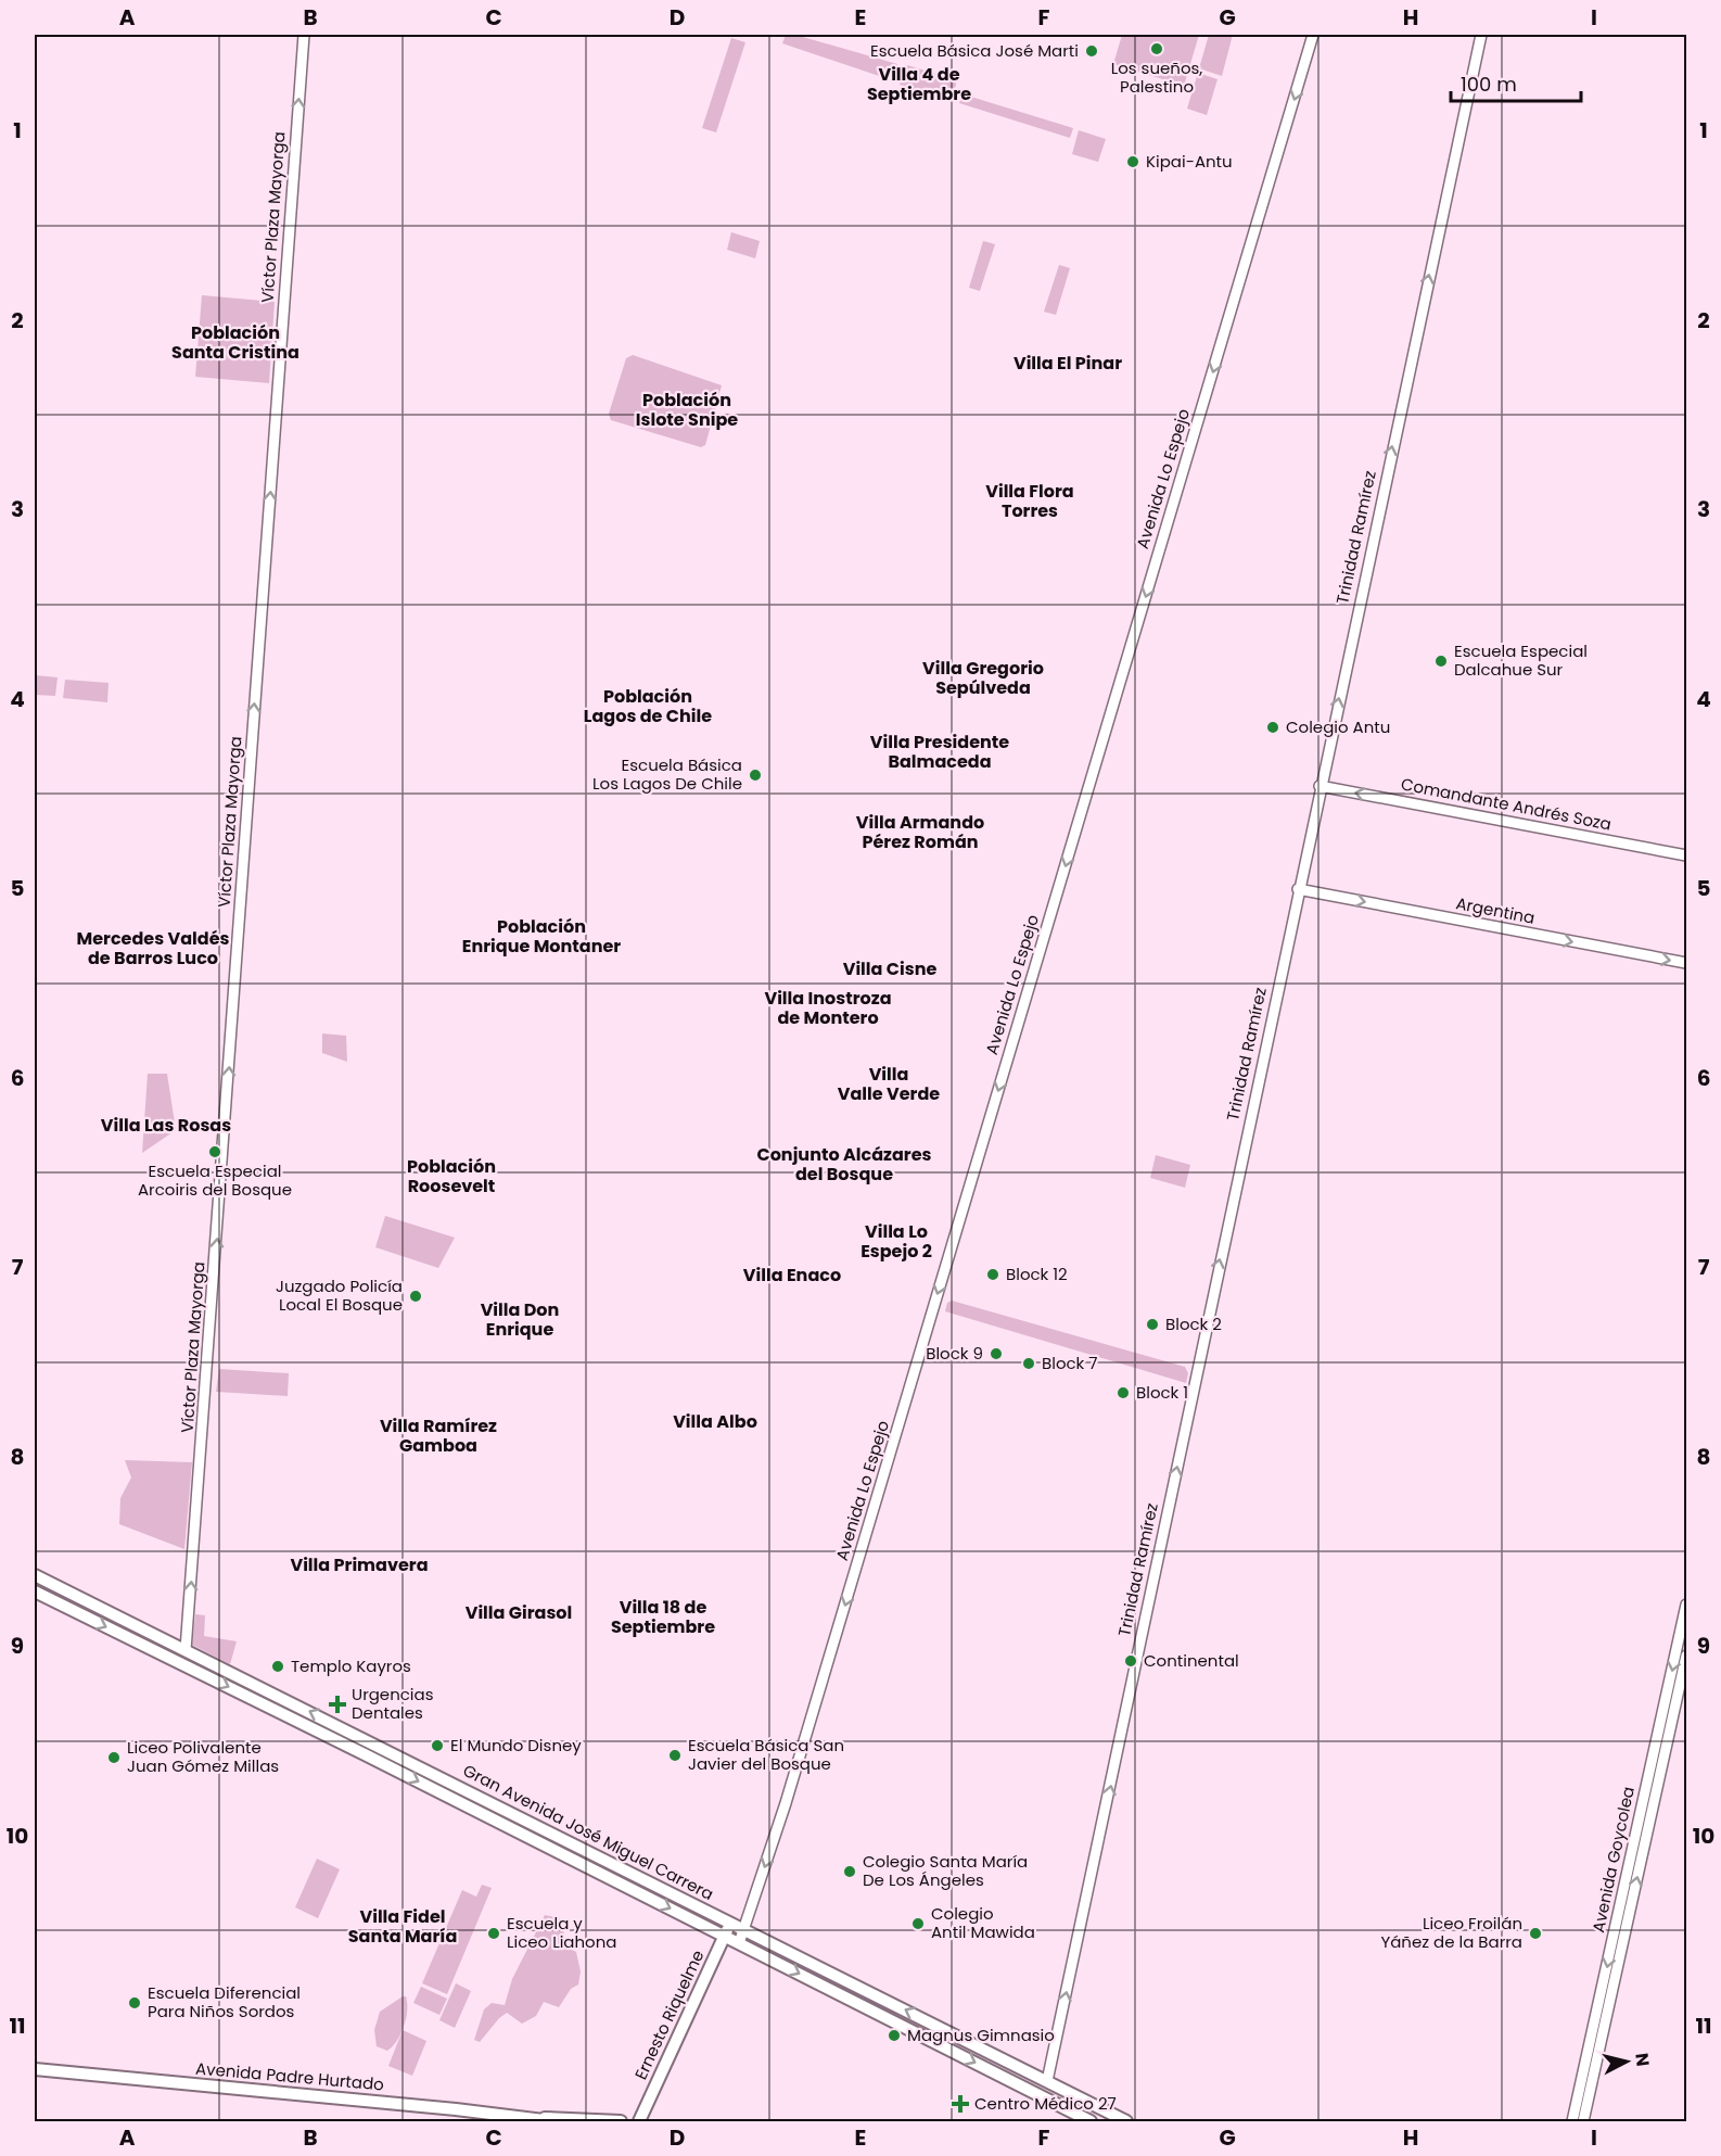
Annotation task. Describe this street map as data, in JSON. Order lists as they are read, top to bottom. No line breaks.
{"streets":{"main road":["Víctor Plaza Mayorga","Avenida Lo Espejo","Trinidad Ramírez","Comandante Andrés Soza","Argentina","Gran Avenida José Miguel Carrera","Avenida Goycolea","Ernesto Riquelme","Avenida Padre Hurtado"]},"crossings":[["Víctor Plaza Mayorga","Gran Avenida José Miguel Carrera"],["Avenida Lo Espejo","Gran Avenida José Miguel Carrera"],["Trinidad Ramírez","Comandante Andrés Soza"],["Trinidad Ramírez","Argentina"],["Trinidad Ramírez","Gran Avenida José Miguel Carrera"],["Gran Avenida José Miguel Carrera","Ernesto Riquelme"]],"one_way":["Víctor Plaza Mayorga","Avenida Lo Espejo","Trinidad Ramírez","Comandante Andrés Soza","Argentina"],"districts":["Villa 4 de Septiembre","Población Santa Cristina","Villa El Pinar","Población Islote Snipe","Villa Flora Torres","Villa Gregorio Sepúlveda","Población Lagos de Chile","Villa Presidente Balmaceda","Villa Armando Pérez Román","Población Enrique Montaner","Mercedes Valdés de Barros Luco","Villa Cisne","Villa Inostroza de Montero","Villa Valle Verde","Villa Las Rosas","Conjunto Alcázares del Bosque","Población Roosevelt","Villa Lo Espejo 2","Villa Enaco","Villa Don Enrique","Villa Albo","Villa Ramírez Gamboa","Villa Primavera","Villa 18 de Septiembre","Villa Girasol","Villa Fidel Santa María"],"places":{"other":["Los sueños, Palestino","Escuela Básica José Marti","Kipai-Antu","Escuela Especial Dalcahue Sur","Colegio Antu","Escuela Básica Los Lagos De Chile","Escuela Especial Arcoiris del Bosque","Block 12","Juzgado Policía Local El Bosque","Block 2","Block 9","Block 7","Block 1","Continental","Templo Kayros","El Mundo Disney","Escuela Básica San Javier del Bosque","Liceo Polivalente Juan Gómez Millas","Colegio Santa María De Los Ángeles","Colegio Antil Mawida","Escuela y Liceo Liahona","Liceo Froilán Yáñez de la Barra","Escuela Diferencial Para Niños Sordos","Magnus Gimnasio"],"health":["Urgencias Dentales","Centro Médico 27"]},"scale_bar":"100 m","north":"right","grid":{"columns":["A","B","C","D","E","F","G","H","I"],"rows":["1","2","3","4","5","6","7","8","9","10","11"]}}
